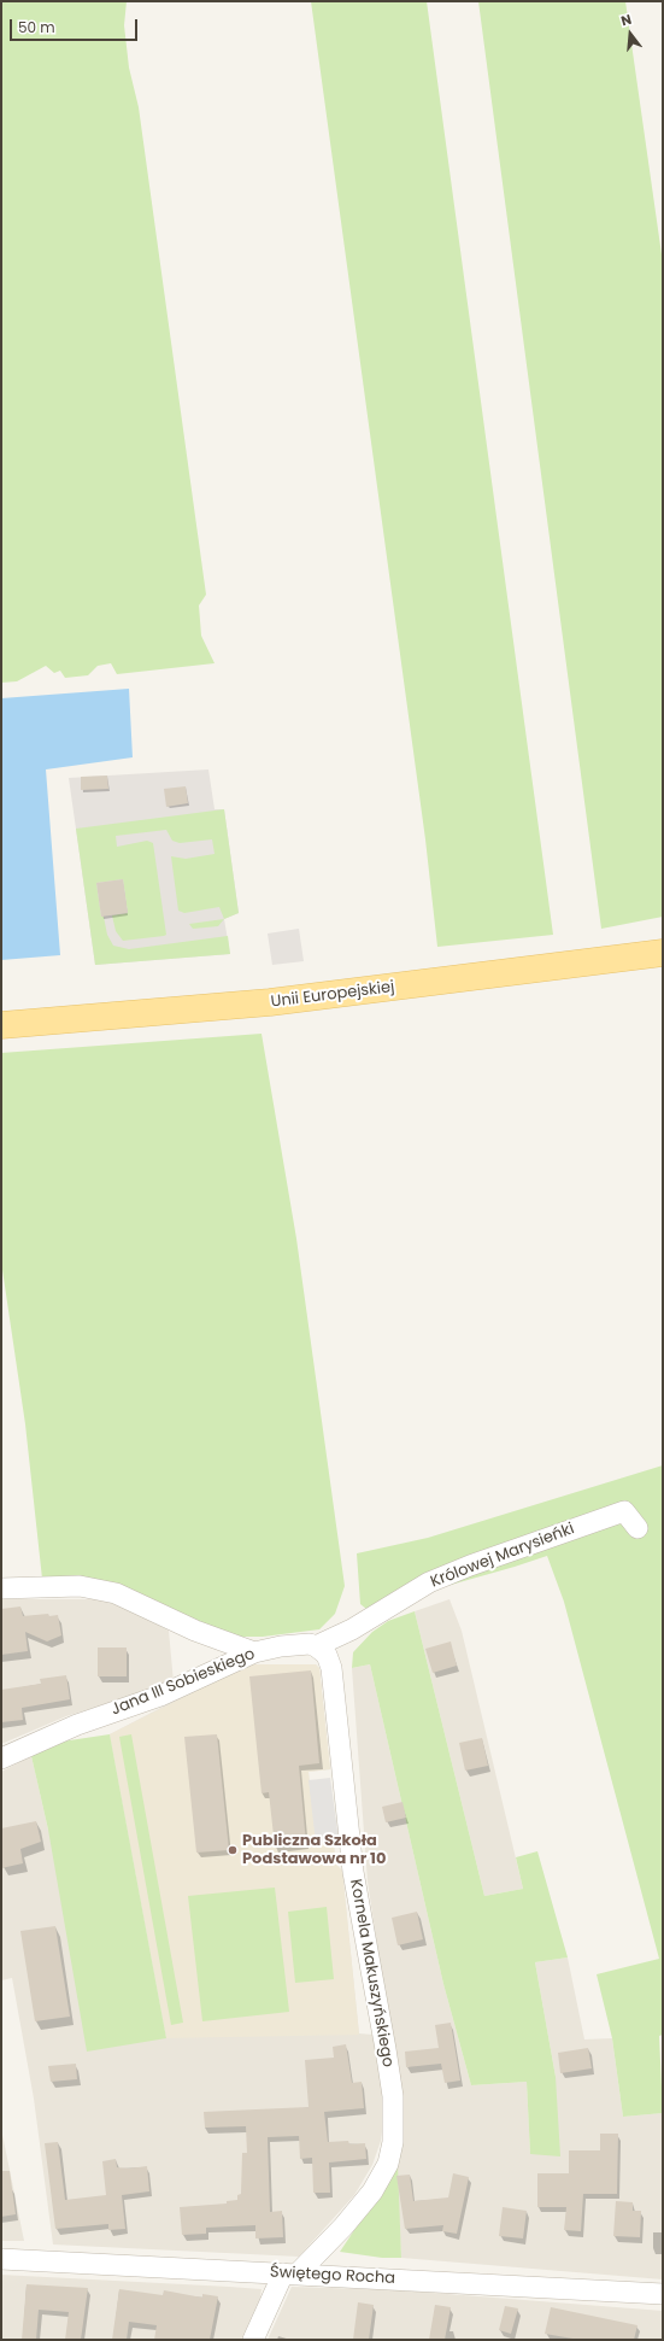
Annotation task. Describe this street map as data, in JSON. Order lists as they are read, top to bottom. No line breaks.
{"streets":{"main road":["Unii Europejskiej"],"street":["Królowej Marysieńki","Jana III Sobieskiego","Kornela Makuszyńskiego","Świętego Rocha"]},"crossings":[["Królowej Marysieńki","Jana III Sobieskiego"],["Królowej Marysieńki","Kornela Makuszyńskiego"],["Jana III Sobieskiego","Kornela Makuszyńskiego"],["Kornela Makuszyńskiego","Świętego Rocha"]],"places":["Publiczna Szkoła Podstawowa nr 10"],"scale_bar":"50 m","north":"top"}
